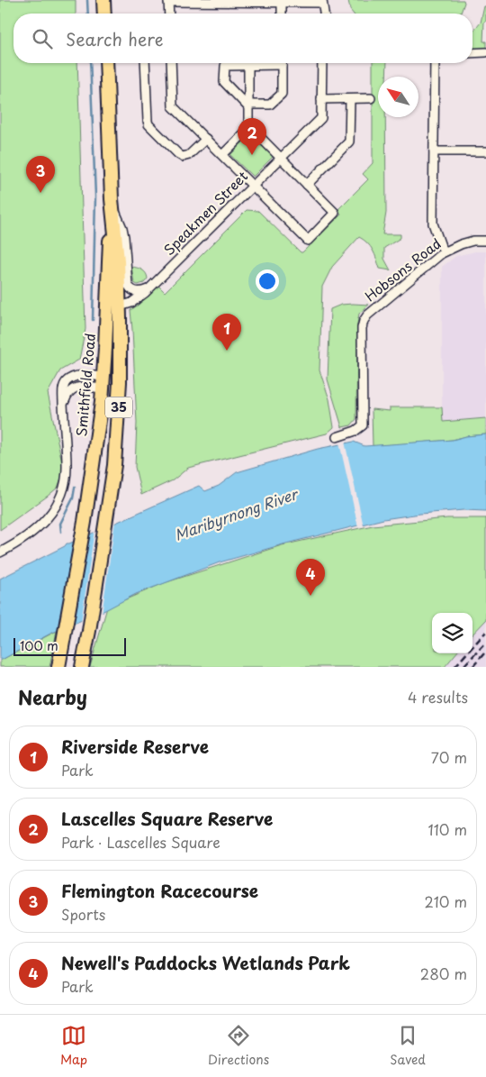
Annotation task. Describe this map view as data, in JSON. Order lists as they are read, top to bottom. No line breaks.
{"streets":{"highway":["Smithfield Road","35"],"street":["Speakmen Street","Hobsons Road"]},"crossings":[["Speakmen Street","Smithfield Road"]],"water":["Maribyrnong River"],"scale_bar":"100 m","north":"top left","page":{"search":"Search here","pins":["2","3","1","4"],"scale":"100 m","heading":["Nearby","4 results"],"list":[{"mark":"1","name":"Riverside Reserve","note":"Park","value":"70 m"},{"mark":"2","name":"Lascelles Square Reserve","note":"Park · Lascelles Square","value":"110 m"},{"mark":"3","name":"Flemington Racecourse","note":"Sports","value":"210 m"},{"mark":"4","name":"Newell's Paddocks Wetlands Park","note":"Park","value":"280 m"}],"nav":["Map","Directions","Saved"]}}
